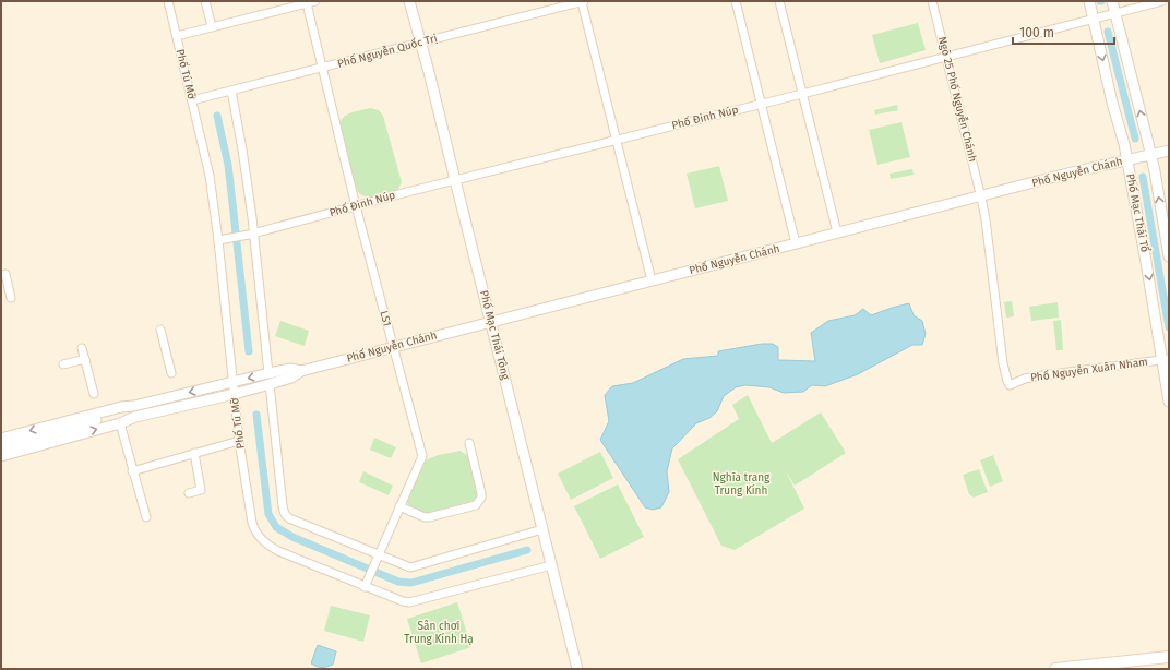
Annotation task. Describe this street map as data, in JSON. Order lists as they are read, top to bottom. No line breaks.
{"streets":{"street":["Phố Nguyễn Quốc Trị","Phố Tú Mỡ","Ngõ 25 Phố Nguyễn Chánh","Phố Đinh Núp","Phố Nguyễn Chánh","Phố Mạc Thái Tổ","LS1","Phố Mạc Thái Tông","Phố Nguyễn Xuân Nham"]},"crossings":[["Phố Nguyễn Quốc Trị","Phố Tú Mỡ"],["Phố Nguyễn Quốc Trị","LS1"],["Phố Nguyễn Quốc Trị","Phố Mạc Thái Tông"],["Phố Tú Mỡ","Phố Đinh Núp"],["Phố Tú Mỡ","Phố Nguyễn Chánh"],["Phố Tú Mỡ","LS1"],["Phố Tú Mỡ","Phố Mạc Thái Tông"],["Ngõ 25 Phố Nguyễn Chánh","Phố Đinh Núp"],["Ngõ 25 Phố Nguyễn Chánh","Phố Nguyễn Chánh"],["Ngõ 25 Phố Nguyễn Chánh","Phố Nguyễn Xuân Nham"],["Phố Đinh Núp","Phố Mạc Thái Tổ"],["Phố Đinh Núp","LS1"],["Phố Đinh Núp","Phố Mạc Thái Tông"],["Phố Nguyễn Chánh","Phố Mạc Thái Tổ"],["Phố Nguyễn Chánh","LS1"],["Phố Nguyễn Chánh","Phố Mạc Thái Tông"],["Phố Mạc Thái Tổ","Phố Nguyễn Xuân Nham"]],"parks":["Nghĩa trang Trung Kính","Sân chơi Trung Kính Hạ"],"scale_bar":"100 m"}
